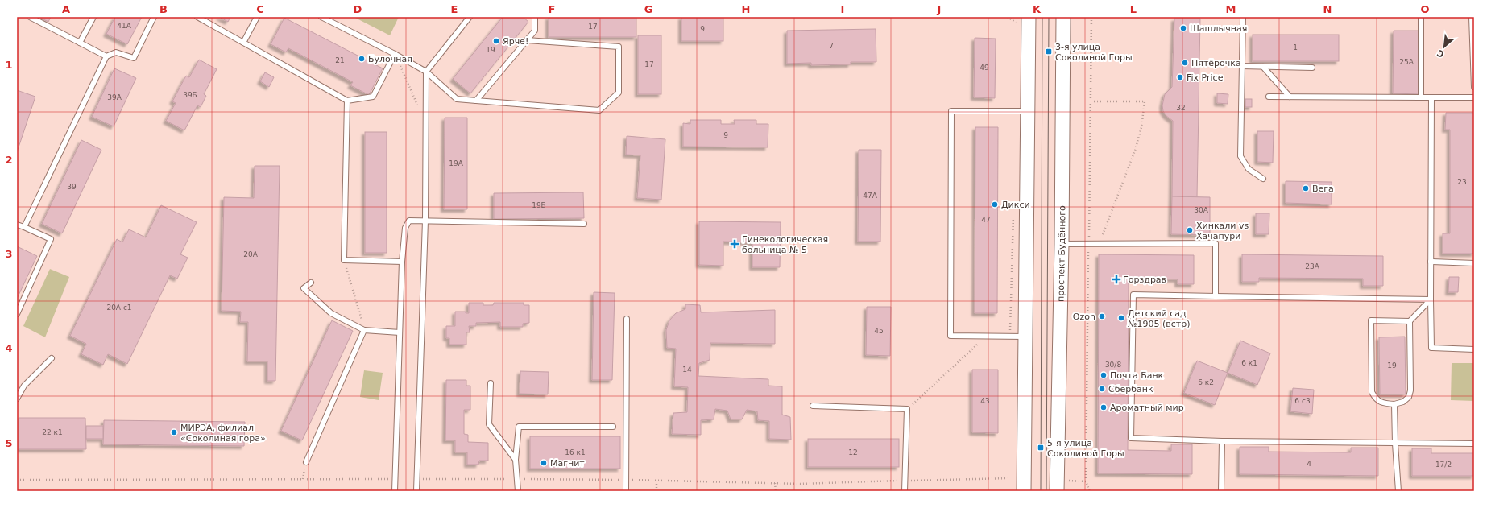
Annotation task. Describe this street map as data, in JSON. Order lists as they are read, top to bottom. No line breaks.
{"streets":{"main road":["проспект Будённого"]},"places":{"other":["Шашлычная","Ярче!","Булочная","Пятёрочка","Fix Price","Вега","Дикси","Хинкали vs Хачапури","Ozon","Детский сад №1905 (встр)","Почта Банк","Сбербанк","Ароматный мир","МИРЭА, филиал «Соколиная гора»","Магнит"],"transit":["3-я улица Соколиной Горы","5-я улица Соколиной Горы"],"health":["Гинекологическая больница № 5","Горздрав"]},"house_numbers":["41А","17","9","7","1","19","21","25А","17","49","39Б","39А","32","9","19А","23","39","47А","19Б","30А","47","20А","23А","20А с1","45","6 к1","30/8","19","14","6 к2","43","6 с3","22 к1","16 к1","12","4","17/2"],"north":"bottom left","grid":{"columns":["A","B","C","D","E","F","G","H","I","J","K","L","M","N","O"],"rows":["1","2","3","4","5"]}}
